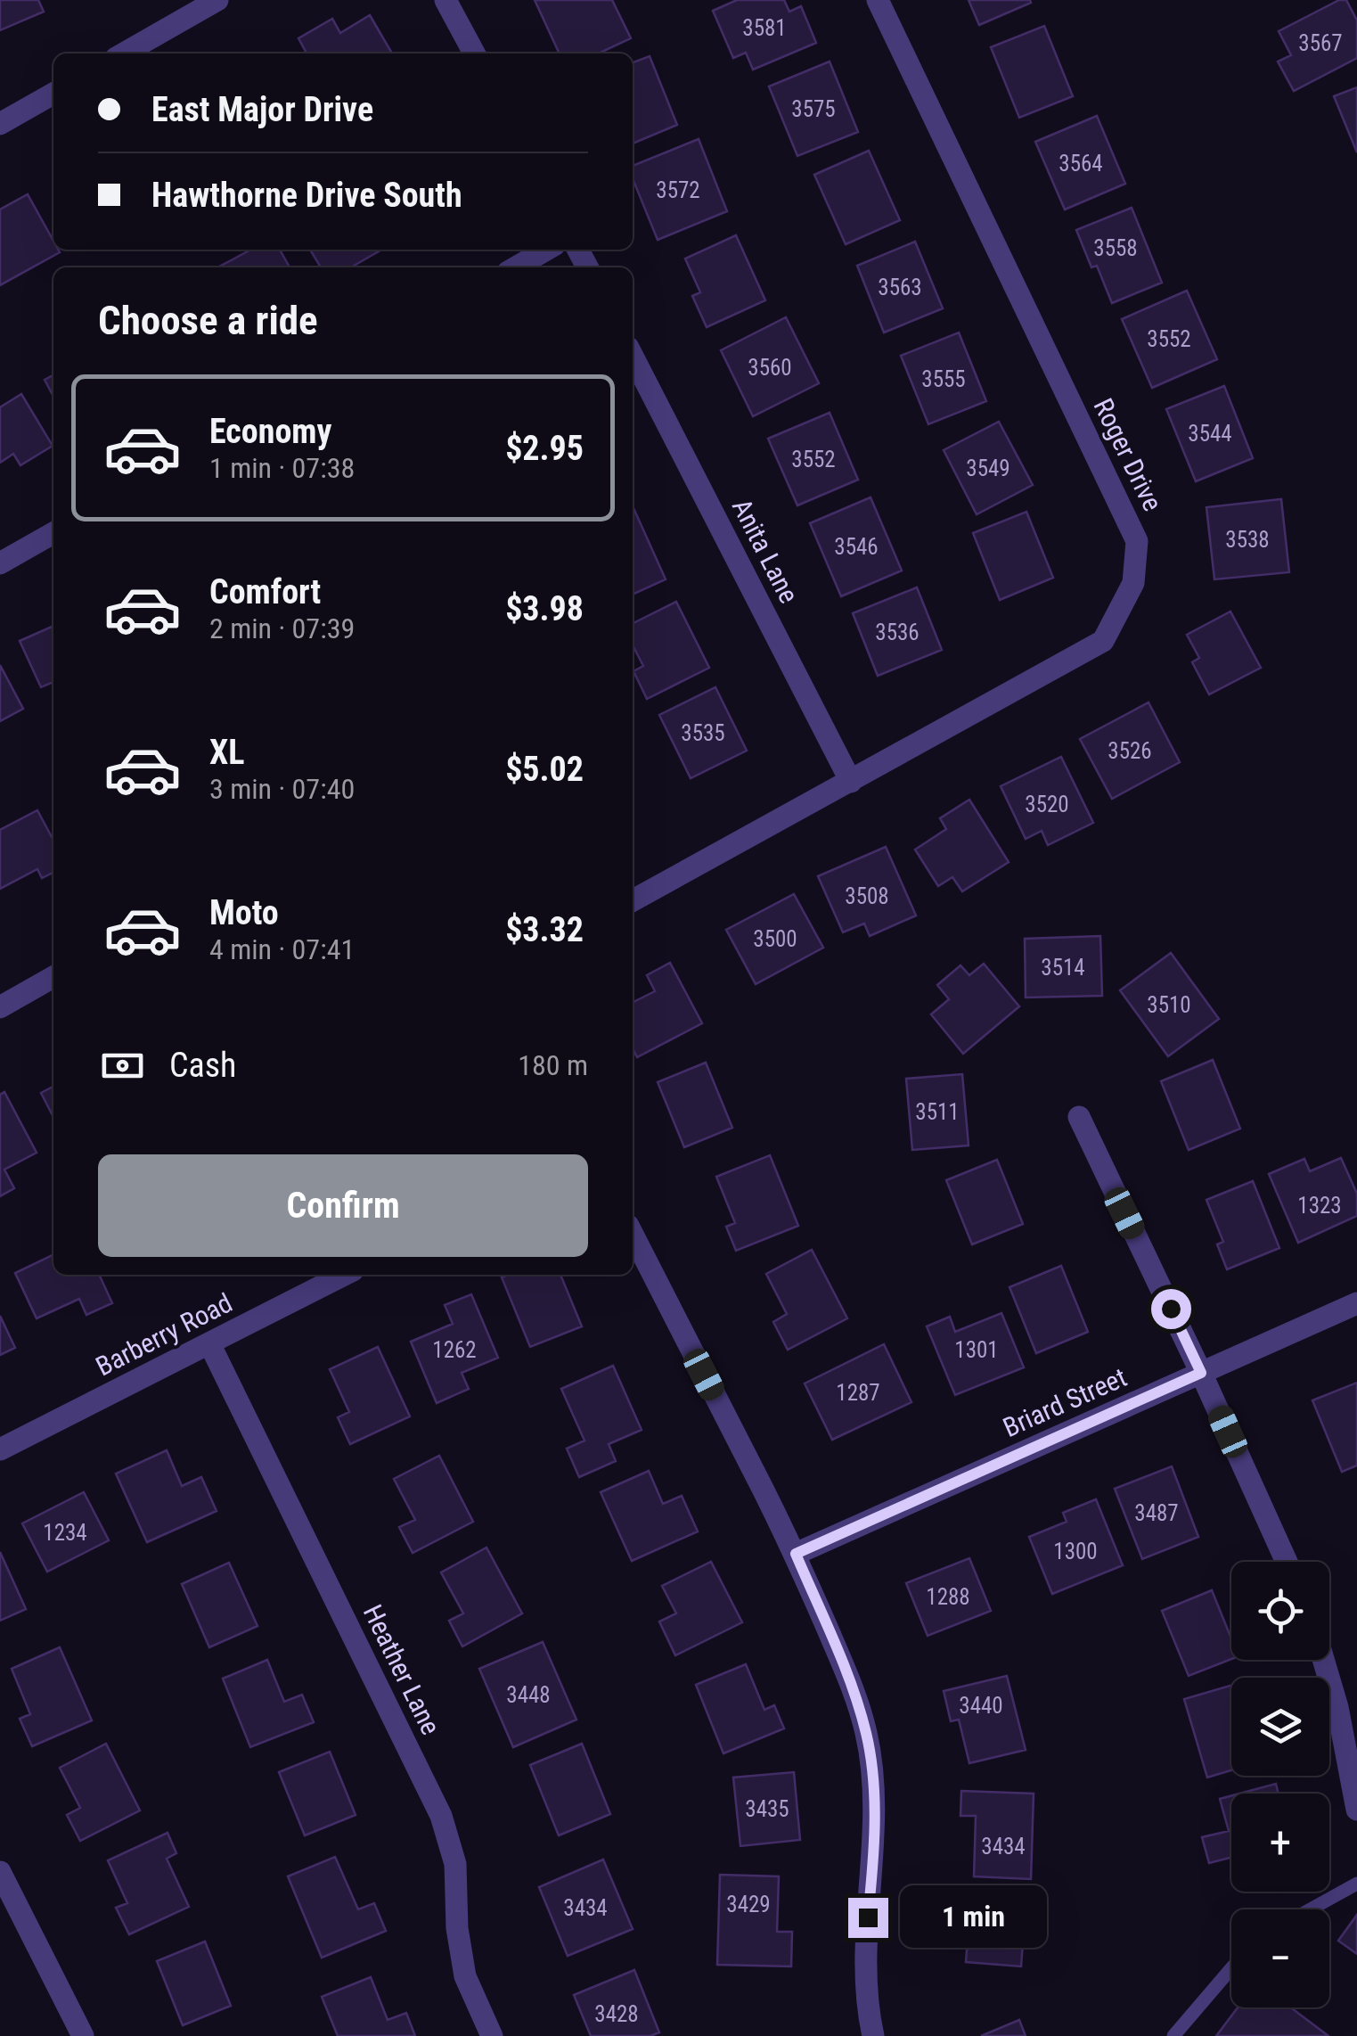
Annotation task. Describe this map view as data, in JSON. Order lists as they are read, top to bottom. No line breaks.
{"streets":{"street":["Roger Drive","Anita Lane","Barberry Road","Briard Street","Heather Lane"]},"crossings":[["Roger Drive","Anita Lane"],["Barberry Road","Heather Lane"]],"house_numbers":["3581","3567","3575","3564","3572","3558","3563","3552","3560","3555","3544","3552","3549","3538","3546","3536","3535","3526","3520","3508","3500","3514","3510","3511","1323","1262","1301","1287","3487","1234","1300","1288","3448","3440","3435","3434","3429","3434","3428"],"page":{"banner":["East Major Drive","Hawthorne Drive South"],"heading":"Choose a ride","list":[{"name":"Economy","note":"1 min · 07:38","value":"$2.95"},{"name":"Comfort","note":"2 min · 07:39","value":"$3.98"},{"name":"XL","note":"3 min · 07:40","value":"$5.02"},{"name":"Moto","note":"4 min · 07:41","value":"$3.32"}],"pay":["Cash","180 m"],"buttons":"Confirm","map_buttons":["+","−"],"bubble":"1 min"}}
